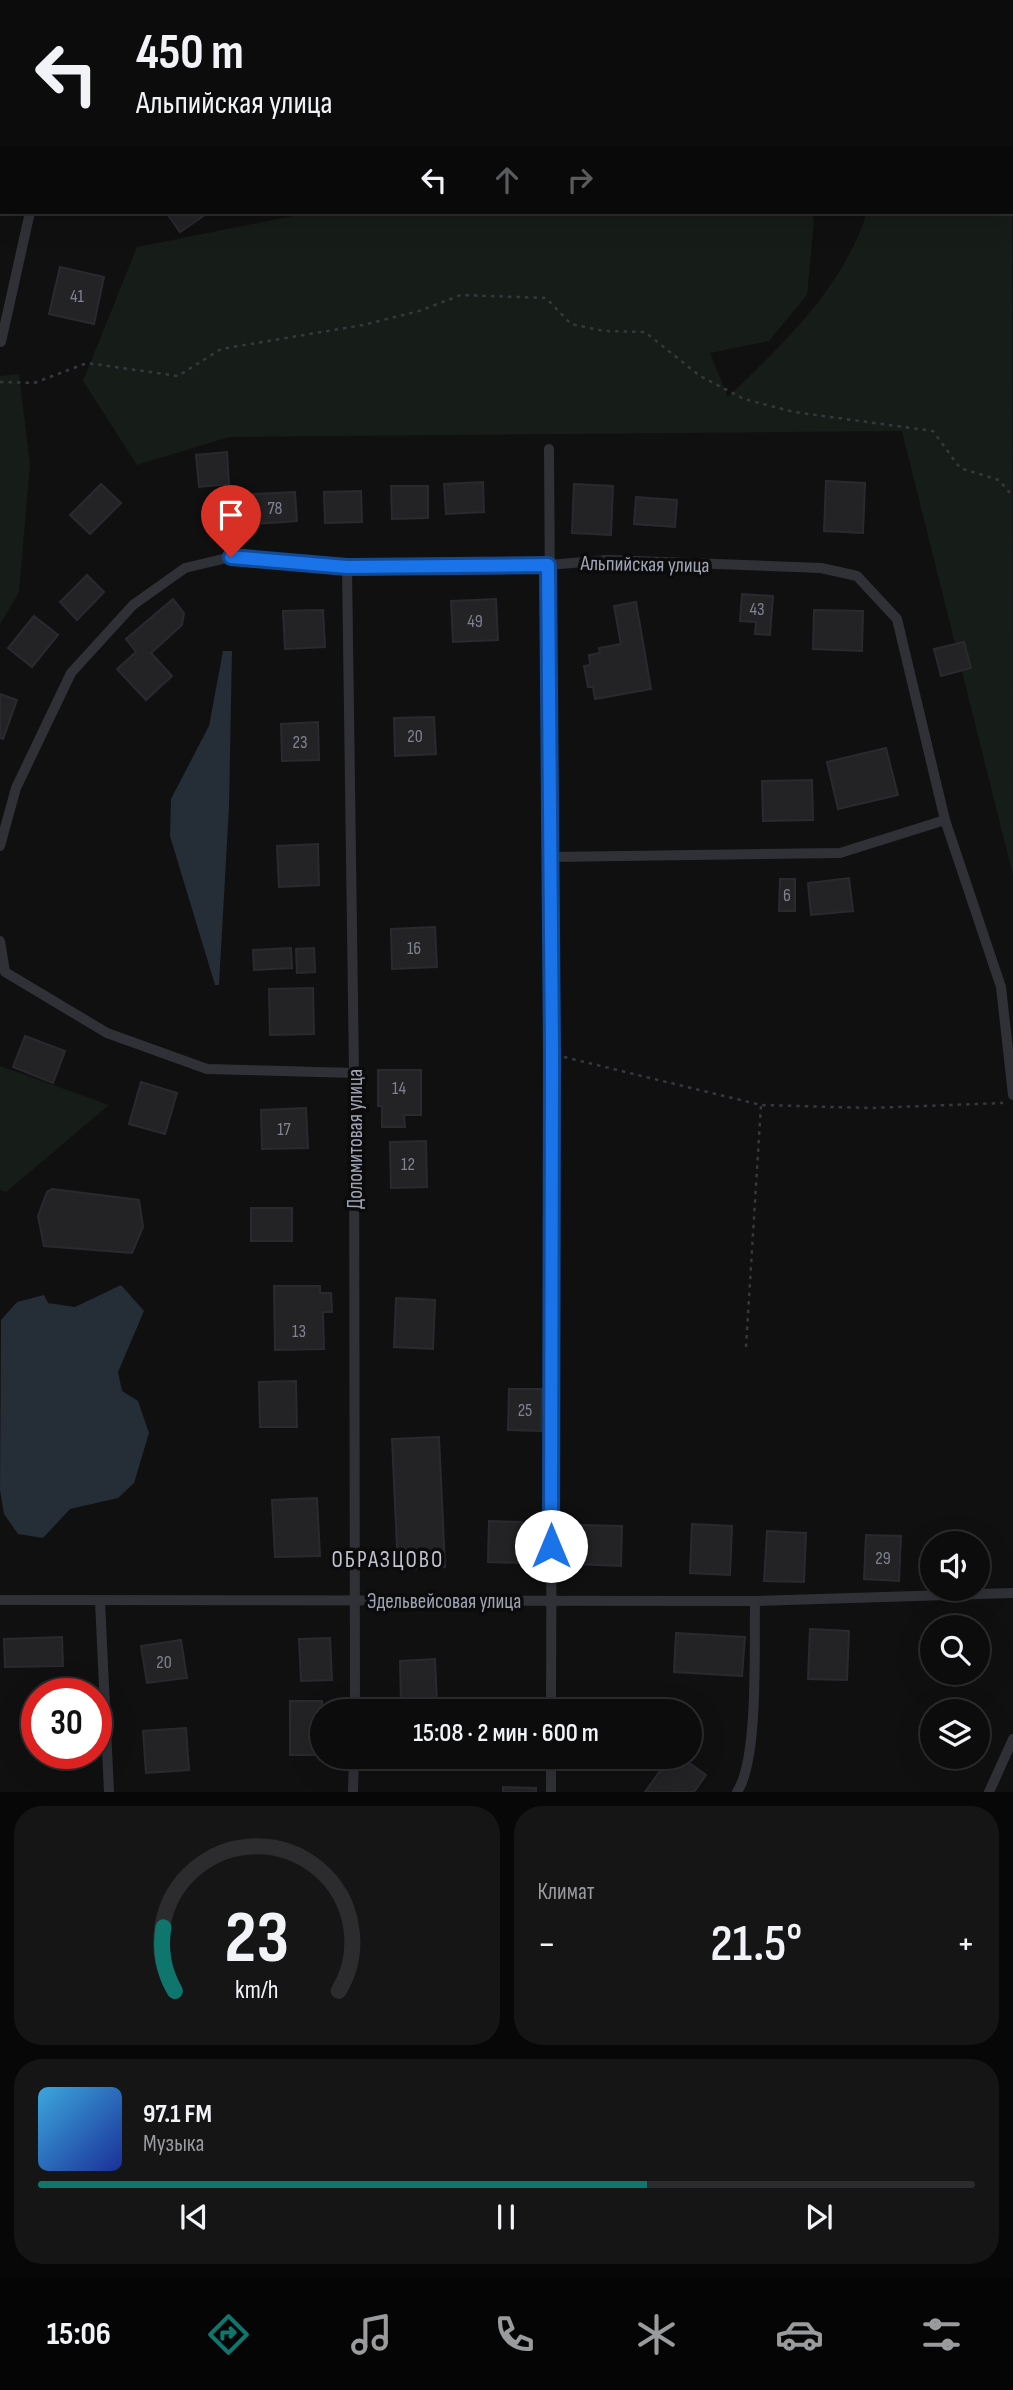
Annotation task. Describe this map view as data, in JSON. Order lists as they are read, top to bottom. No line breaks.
{"streets":{"street":["Альпийская улица","Доломитовая улица","Эдельвейсовая улица"]},"crossings":[["Альпийская улица","Доломитовая улица"],["Доломитовая улица","Эдельвейсовая улица"]],"districts":["ОБРАЗЦОВО"],"house_numbers":["41","78","43","49","20","23","6","16","14","17","12","13","25","29","20"],"page":{"turn":["450 m","Альпийская улица"],"limit":"30","trip":"15:08 · 2 мин · 600 m","tile":"Климат","heat":["−","21.5°","+"],"song":["97.1 FM","Музыка"],"tabs":"15:06","gauge":["23","km/h"]}}
